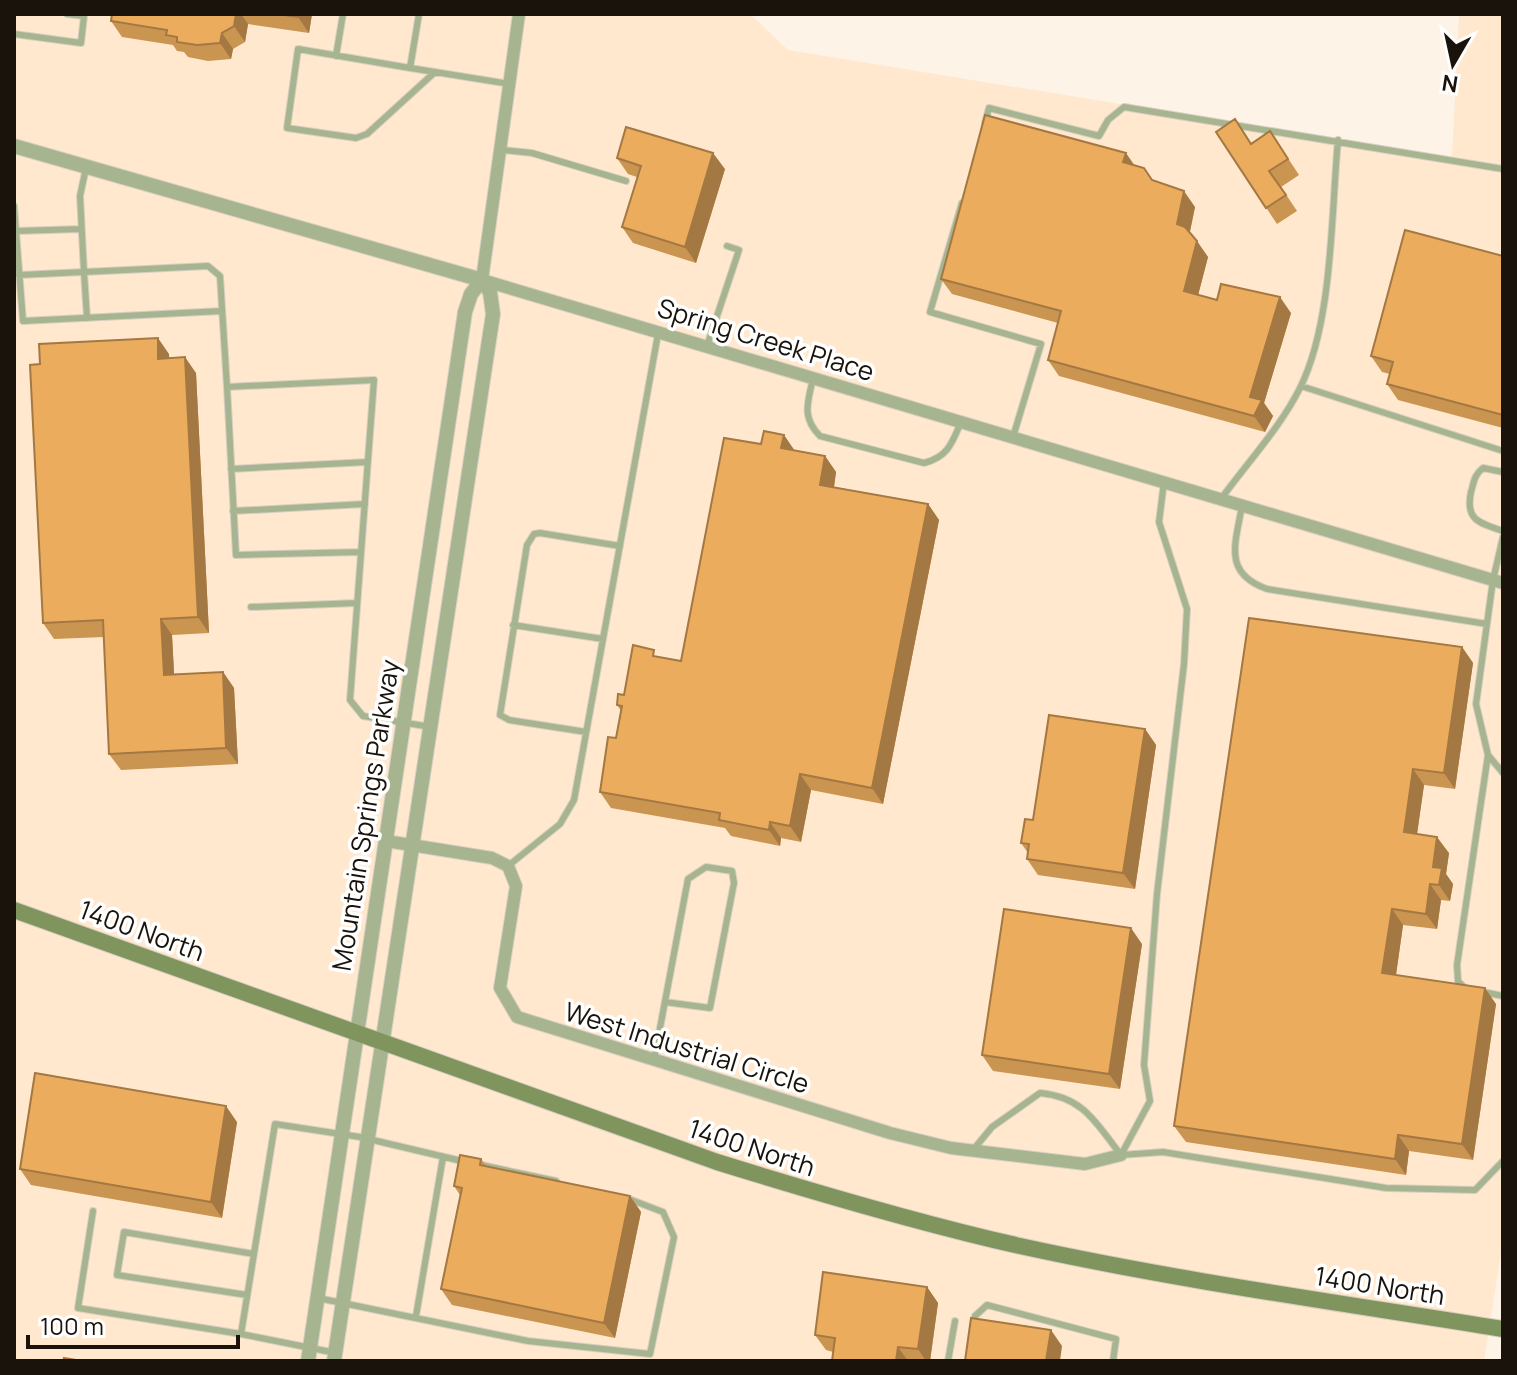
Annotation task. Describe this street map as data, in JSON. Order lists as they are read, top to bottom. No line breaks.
{"streets":{"main road":["1400 North"],"street":["Spring Creek Place","Mountain Springs Parkway","West Industrial Circle"]},"crossings":[["Spring Creek Place","Mountain Springs Parkway"],["Mountain Springs Parkway","1400 North"]],"scale_bar":"100 m","north":"bottom"}
